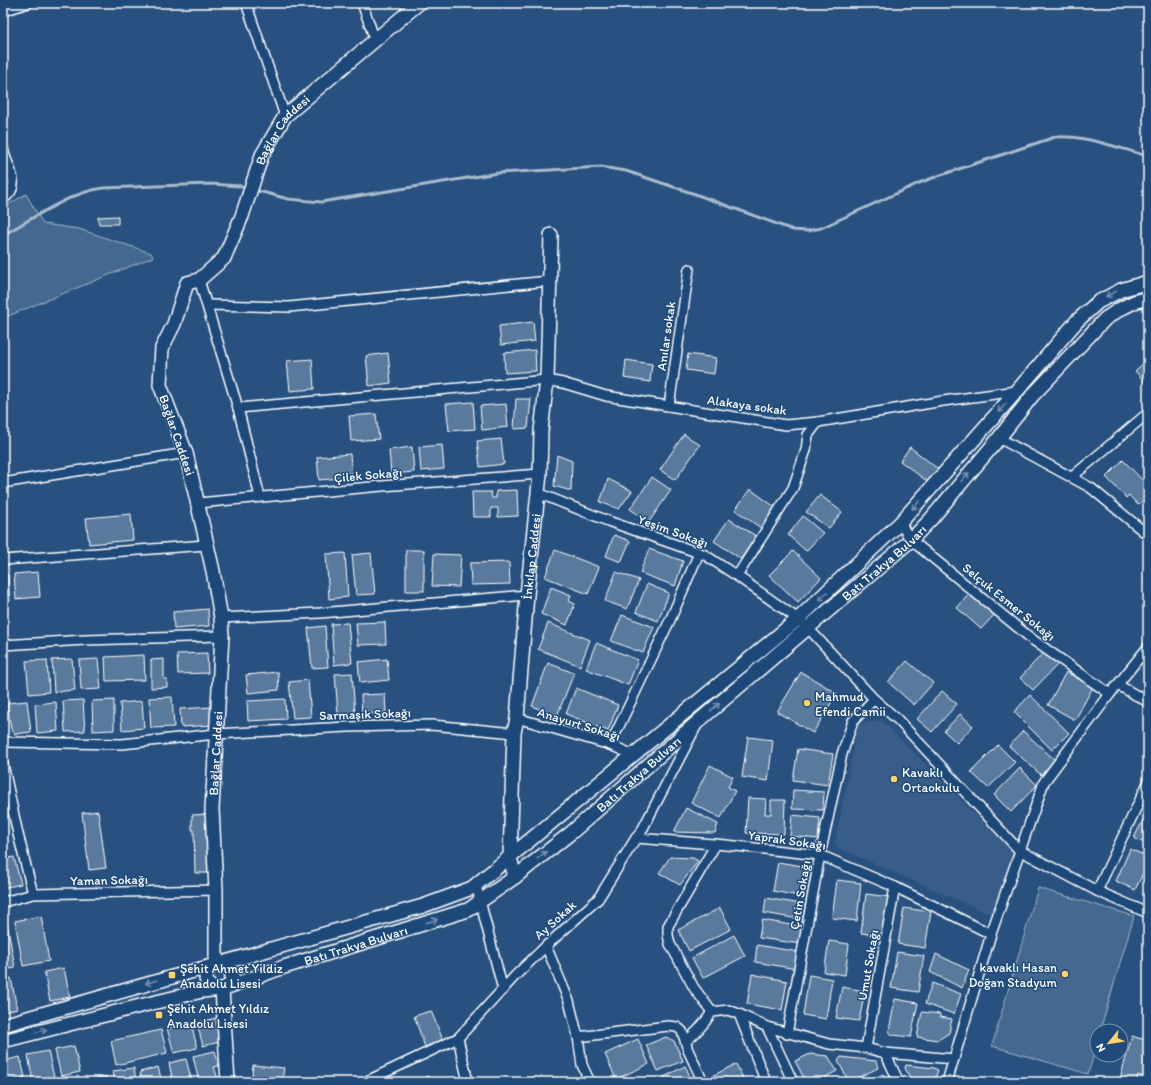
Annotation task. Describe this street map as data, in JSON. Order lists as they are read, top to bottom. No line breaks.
{"streets":{"main road":["Bağlar Caddesi","İnkılap Caddesi","Batı Trakya Bulvarı"],"street":["Anılar sokak","Alakaya sokak","Çilek Sokağı","Yeşim Sokağı","Selçuk Esmer Sokağı","Sarmaşık Sokağı","Anayurt Sokağı","Yaprak Sokağı","Yaman Sokağı","Çetin Sokağı","Ay Sokak","Umut Sokağı"]},"crossings":[["Bağlar Caddesi","Çilek Sokağı"],["Bağlar Caddesi","Batı Trakya Bulvarı"],["Bağlar Caddesi","Sarmaşık Sokağı"],["Bağlar Caddesi","Yaman Sokağı"],["Anılar sokak","Alakaya sokak"],["Alakaya sokak","İnkılap Caddesi"],["Alakaya sokak","Batı Trakya Bulvarı"],["Çilek Sokağı","İnkılap Caddesi"],["Yeşim Sokağı","İnkılap Caddesi"],["Yeşim Sokağı","Batı Trakya Bulvarı"],["Yeşim Sokağı","Çetin Sokağı"],["İnkılap Caddesi","Batı Trakya Bulvarı"],["İnkılap Caddesi","Sarmaşık Sokağı"],["İnkılap Caddesi","Anayurt Sokağı"],["Batı Trakya Bulvarı","Selçuk Esmer Sokağı"],["Batı Trakya Bulvarı","Anayurt Sokağı"],["Batı Trakya Bulvarı","Ay Sokak"],["Yaprak Sokağı","Çetin Sokağı"],["Yaprak Sokağı","Ay Sokak"],["Yaprak Sokağı","Umut Sokağı"]],"places":{"other":["Mahmud Efendi Camii","Kavaklı Ortaokulu","kavaklı Hasan Doğan Stadyum"],"transit":["Şehit Ahmet Yildiz Anadolu Lisesi","Şehit Ahmet Yıldız Anadolu Lisesi"]},"north":"bottom left"}
